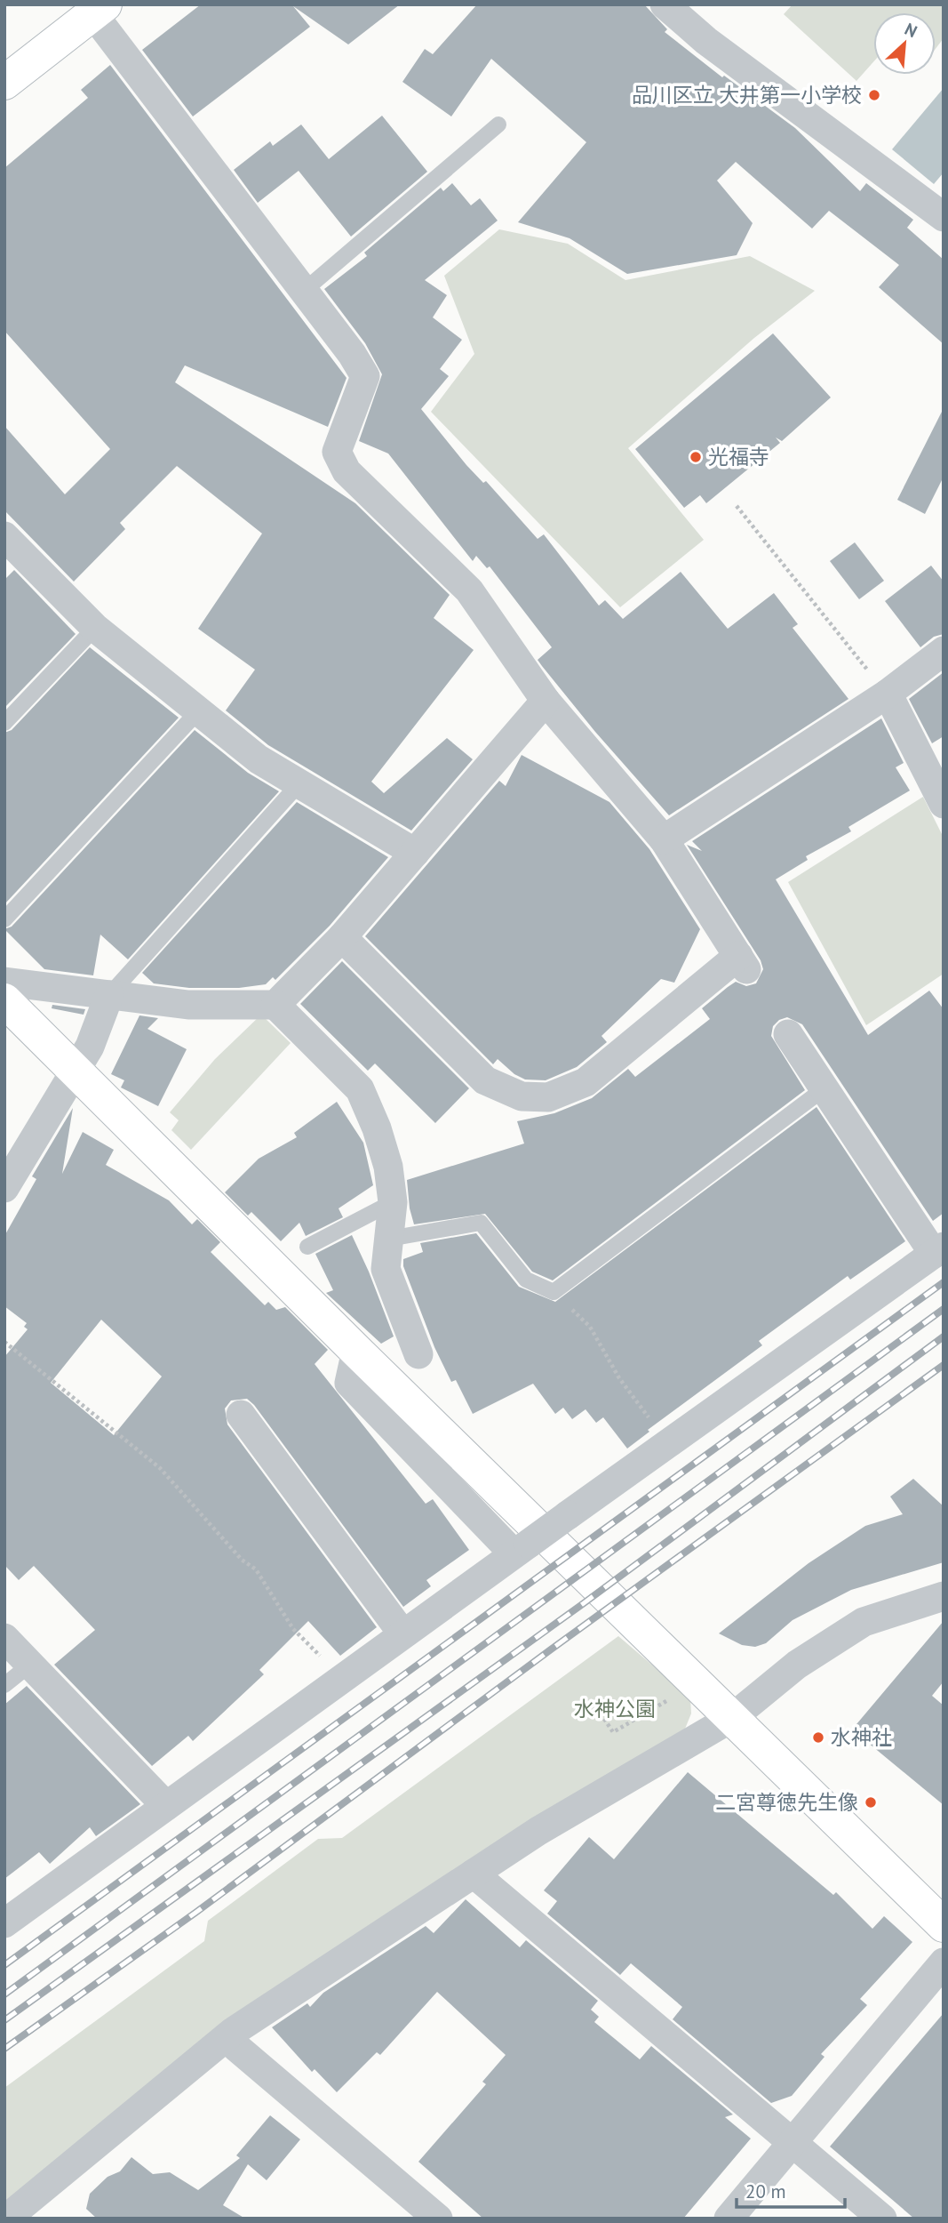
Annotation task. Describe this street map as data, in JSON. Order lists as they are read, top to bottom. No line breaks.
{"parks":["水神公園"],"places":["品川区立 大井第一小学校","光福寺","水神社","二宮尊徳先生像"],"scale_bar":"20 m","north":"top right"}
